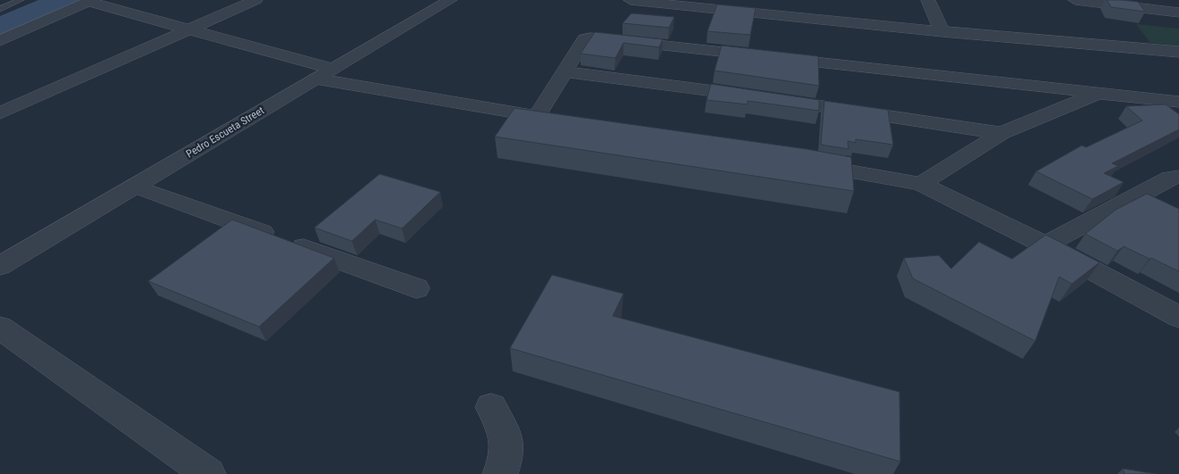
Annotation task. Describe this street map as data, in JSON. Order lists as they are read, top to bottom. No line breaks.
{"streets":{"street":["Pedro Escueta Street"]}}
